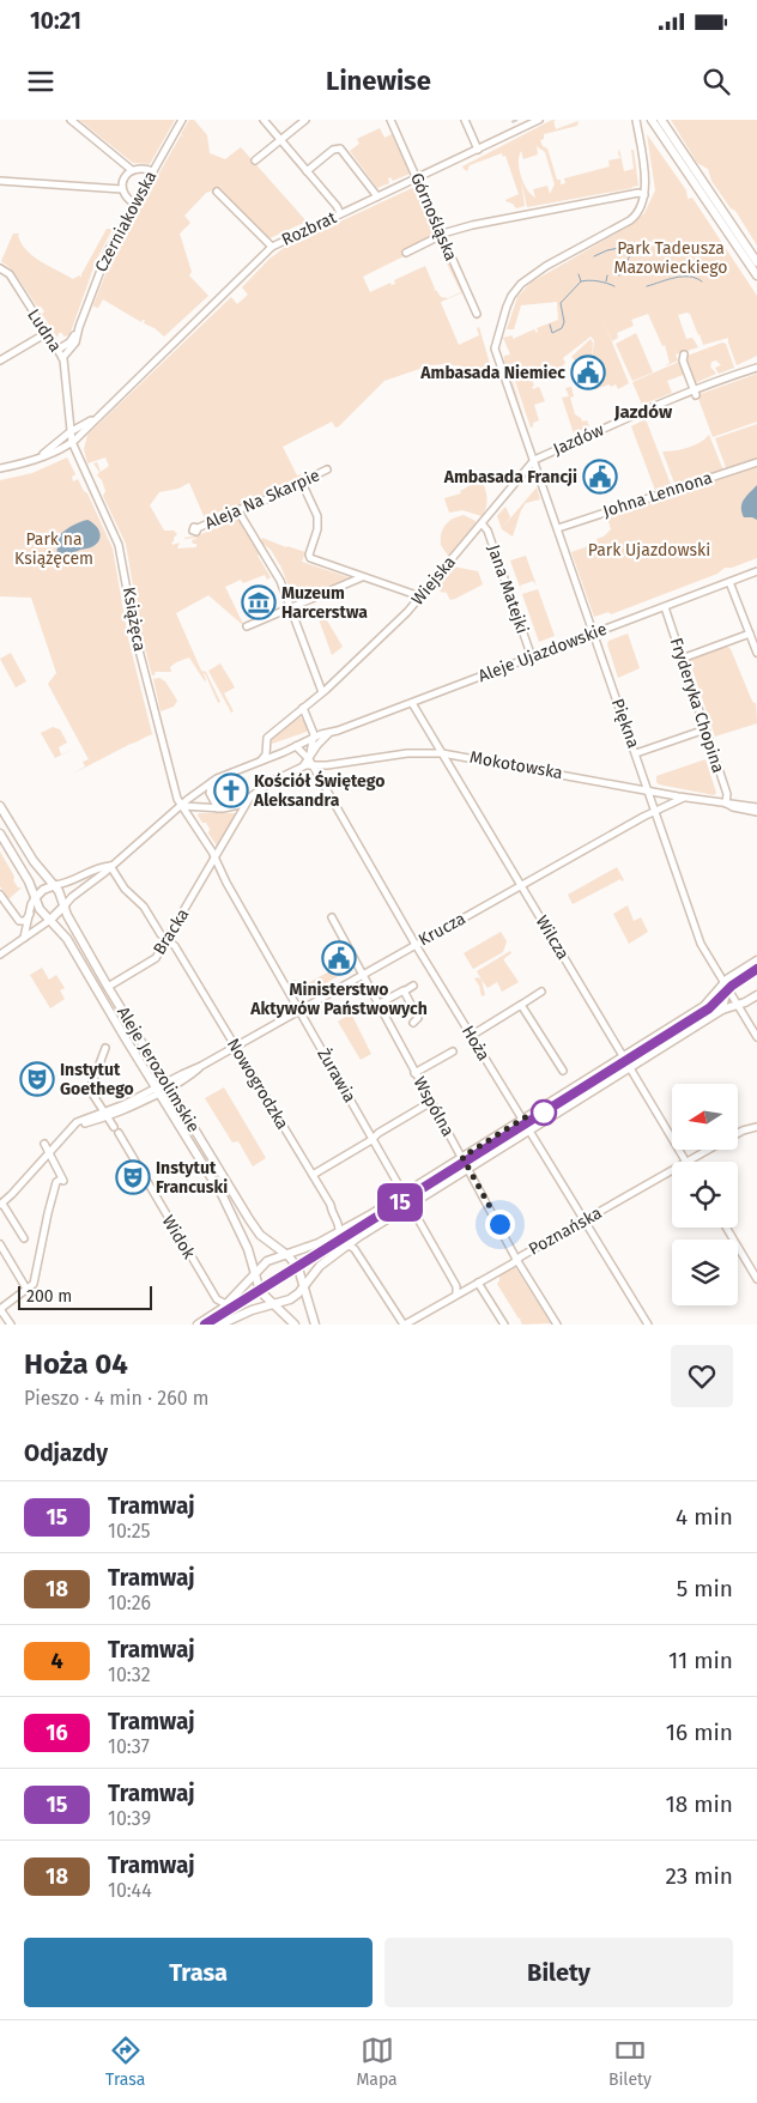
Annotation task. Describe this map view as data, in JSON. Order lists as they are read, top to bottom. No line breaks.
{"streets":{"main road":["Aleje Jerozolimskie"],"street":["Górnośląska","Czerniakowska","Rozbrat","Ludna","Jazdów","Johna Lennona","Aleja Na Skarpie","Wiejska","Jana Matejki","Książęca","Aleje Ujazdowskie","Fryderyka Chopina","Piękna","Mokotowska","Krucza","Bracka","Wilcza","Hoża","Żurawia","Nowogrodzka","Wspólna","Poznańska","Widok"]},"crossings":[["Górnośląska","Rozbrat"],["Czerniakowska","Ludna"],["Rozbrat","Ludna"],["Rozbrat","Książęca"],["Ludna","Książęca"],["Jazdów","Wiejska"],["Jazdów","Piękna"],["Johna Lennona","Piękna"],["Wiejska","Jana Matejki"],["Wiejska","Aleje Ujazdowskie"],["Wiejska","Piękna"],["Jana Matejki","Aleje Ujazdowskie"],["Książęca","Aleje Ujazdowskie"],["Książęca","Bracka"],["Książęca","Żurawia"],["Aleje Ujazdowskie","Fryderyka Chopina"],["Aleje Ujazdowskie","Piękna"],["Aleje Ujazdowskie","Wilcza"],["Aleje Ujazdowskie","Hoża"],["Aleje Ujazdowskie","Aleje Jerozolimskie"],["Aleje Ujazdowskie","Nowogrodzka"],["Fryderyka Chopina","Mokotowska"],["Piękna","Mokotowska"],["Piękna","Krucza"],["Mokotowska","Krucza"],["Mokotowska","Wilcza"],["Mokotowska","Hoża"],["Krucza","Wilcza"],["Krucza","Hoża"],["Krucza","Aleje Jerozolimskie"],["Krucza","Żurawia"],["Krucza","Nowogrodzka"],["Krucza","Wspólna"],["Bracka","Aleje Jerozolimskie"],["Bracka","Żurawia"],["Bracka","Nowogrodzka"],["Hoża","Poznańska"],["Żurawia","Poznańska"],["Wspólna","Poznańska"]],"districts":["Jazdów"],"parks":["Park Tadeusza Mazowieckiego","Park na Książęcem","Park Ujazdowski"],"places":{"public building":["Ambasada Niemiec","Ambasada Francji","Ministerstwo Aktywów Państwowych"],"museum":["Muzeum Harcerstwa"],"church":["Kościół Świętego Aleksandra"],"theatre":["Instytut Goethego","Instytut Francuski"]},"lines":["tram line 15"],"scale_bar":"200 m","north":"left","page":{"status":"10:21","header":"Linewise","on_map":"15","scale":"200 m","heading":[["Hoża 04","Pieszo · 4 min · 260 m"],"Odjazdy"],"list":[{"mark":"15","name":"Tramwaj","note":"10:25","value":"4 min"},{"mark":"18","name":"Tramwaj","note":"10:26","value":"5 min"},{"mark":"4","name":"Tramwaj","note":"10:32","value":"11 min"},{"mark":"16","name":"Tramwaj","note":"10:37","value":"16 min"},{"mark":"15","name":"Tramwaj","note":"10:39","value":"18 min"},{"mark":"18","name":"Tramwaj","note":"10:44","value":"23 min"}],"buttons":["Trasa","Bilety"],"tabs":["Trasa","Mapa","Bilety"]}}
